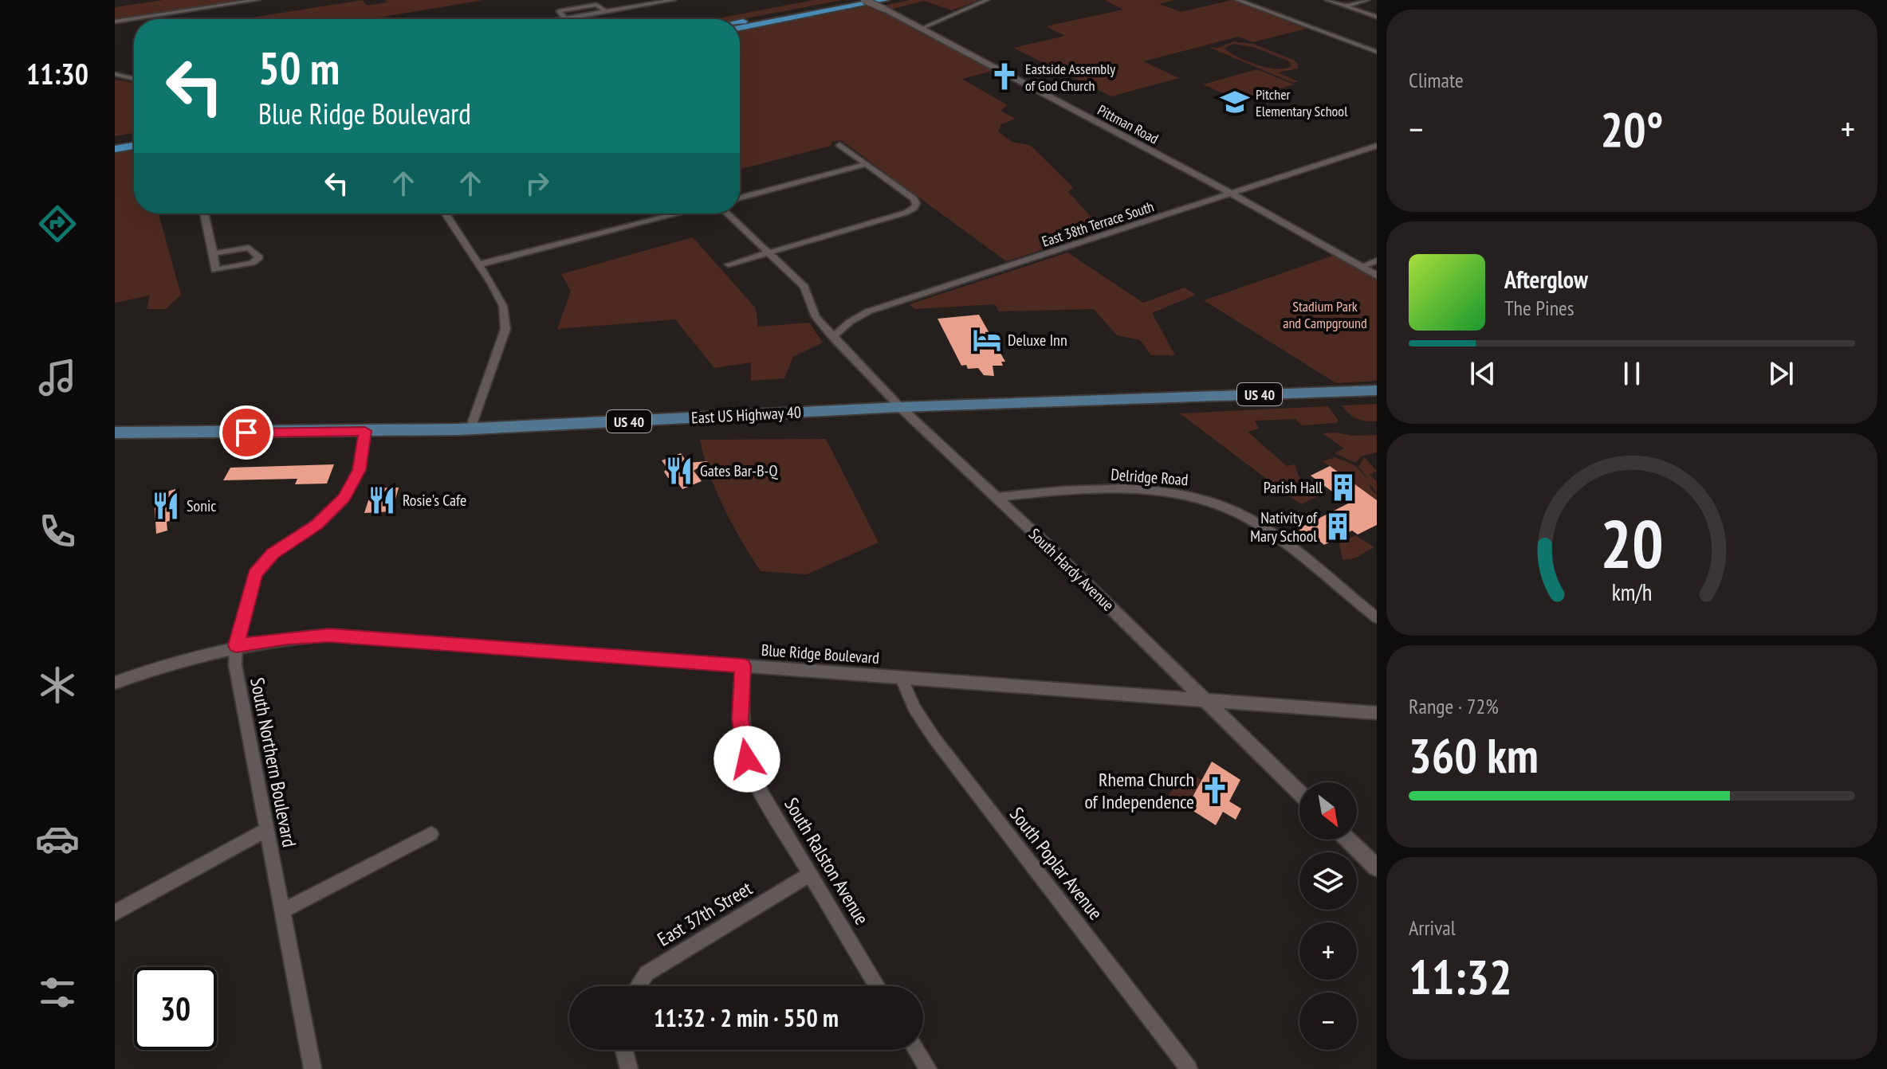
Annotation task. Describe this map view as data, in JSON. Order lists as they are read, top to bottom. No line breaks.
{"streets":{"main road":["US 40","East US Highway 40"],"street":["Pittman Road","East 38th Terrace South","Delridge Road","South Hardy Avenue","Blue Ridge Boulevard","South Northern Boulevard","South Ralston Avenue","South Poplar Avenue","East 37th Street"]},"crossings":[["Pittman Road","East 38th Terrace South"],["East 38th Terrace South","South Hardy Avenue"],["East US Highway 40","South Hardy Avenue"],["East US Highway 40","South Northern Boulevard"],["Delridge Road","South Hardy Avenue"],["South Hardy Avenue","Blue Ridge Boulevard"],["Blue Ridge Boulevard","South Northern Boulevard"],["Blue Ridge Boulevard","South Ralston Avenue"],["Blue Ridge Boulevard","South Poplar Avenue"],["South Ralston Avenue","East 37th Street"]],"parks":["Stadium Park and Campground"],"places":{"church":["Eastside Assembly of God Church","Rhema Church of Independence"],"school or university":["Pitcher Elementary School"],"hotel":["Deluxe Inn"],"restaurant":["Gates Bar-B-Q","Rosie's Cafe","Sonic"],"building":["Parish Hall","Nativity of Mary School"]},"north":"bottom right","page":{"tabs":"11:30","tile":["Climate",["Range · 72%","360 km"],["Arrival","11:32"]],"turn":["50 m","Blue Ridge Boulevard"],"heat":["−","20°","+"],"song":["Afterglow","The Pines"],"map_buttons":["+","−"],"limit":"30","trip":"11:32 · 2 min · 550 m","gauge":["20","km/h"]}}
